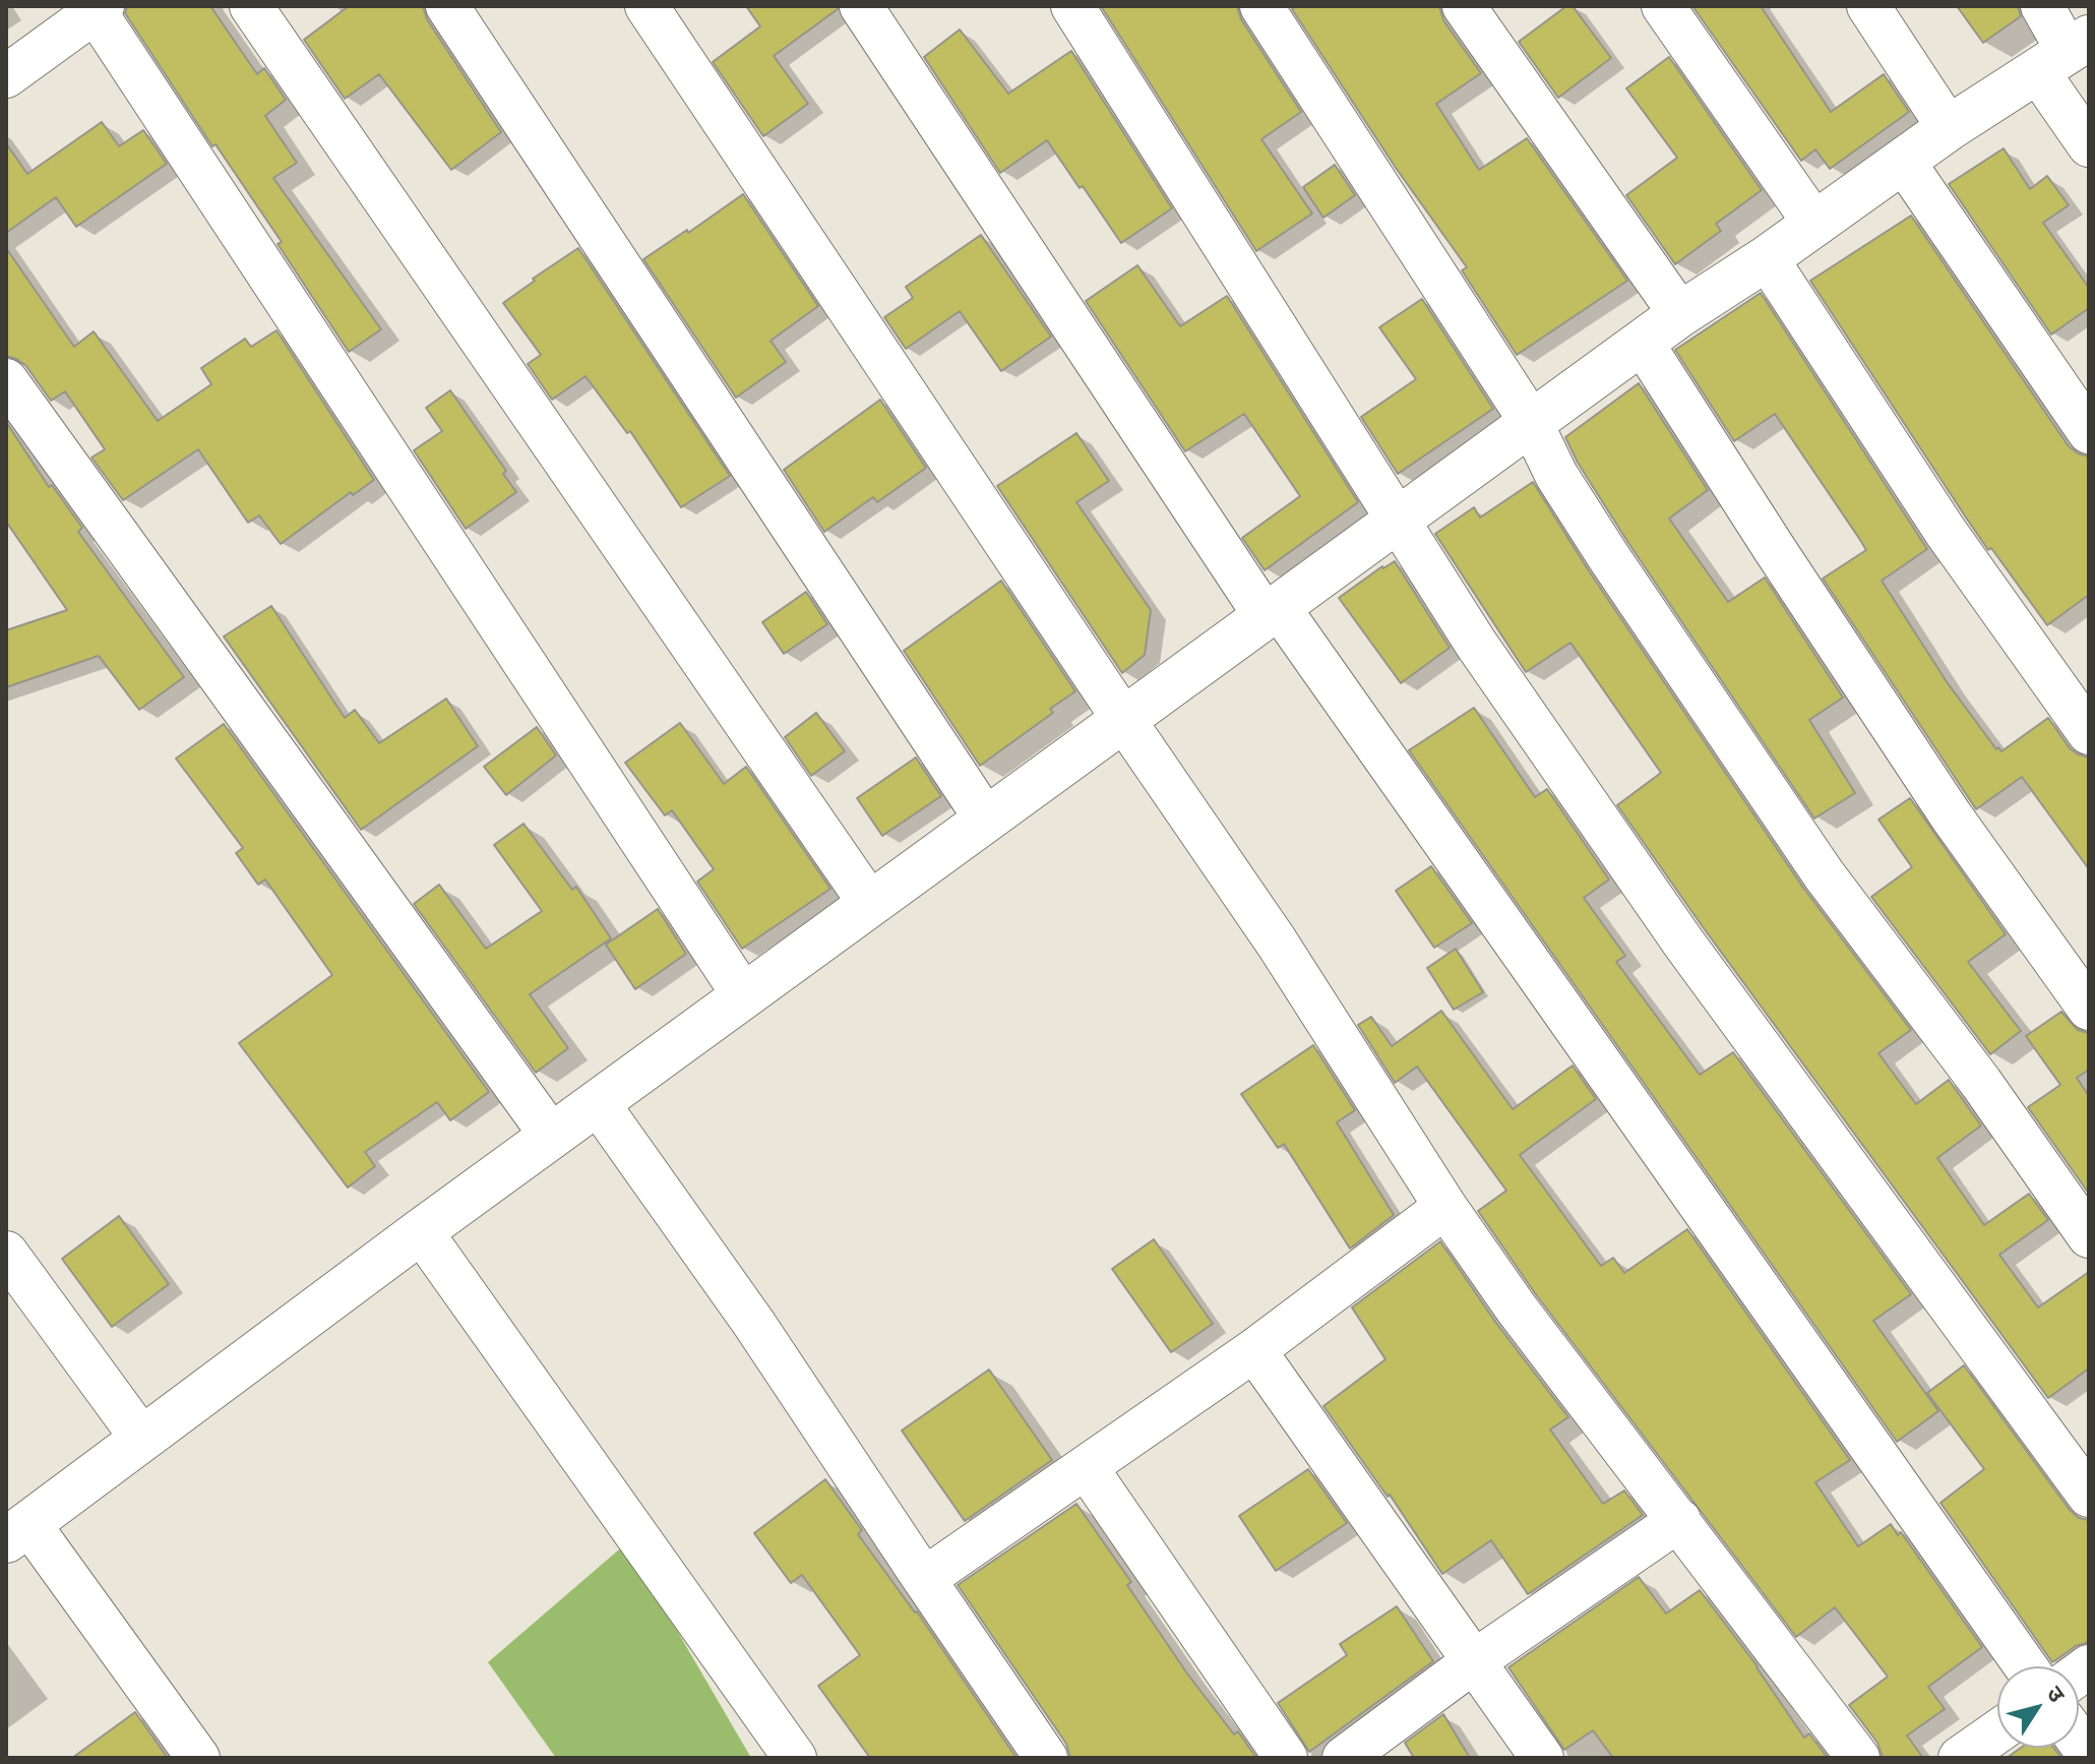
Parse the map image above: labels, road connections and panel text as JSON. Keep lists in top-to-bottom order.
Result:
{
  "north": "top right"
}
